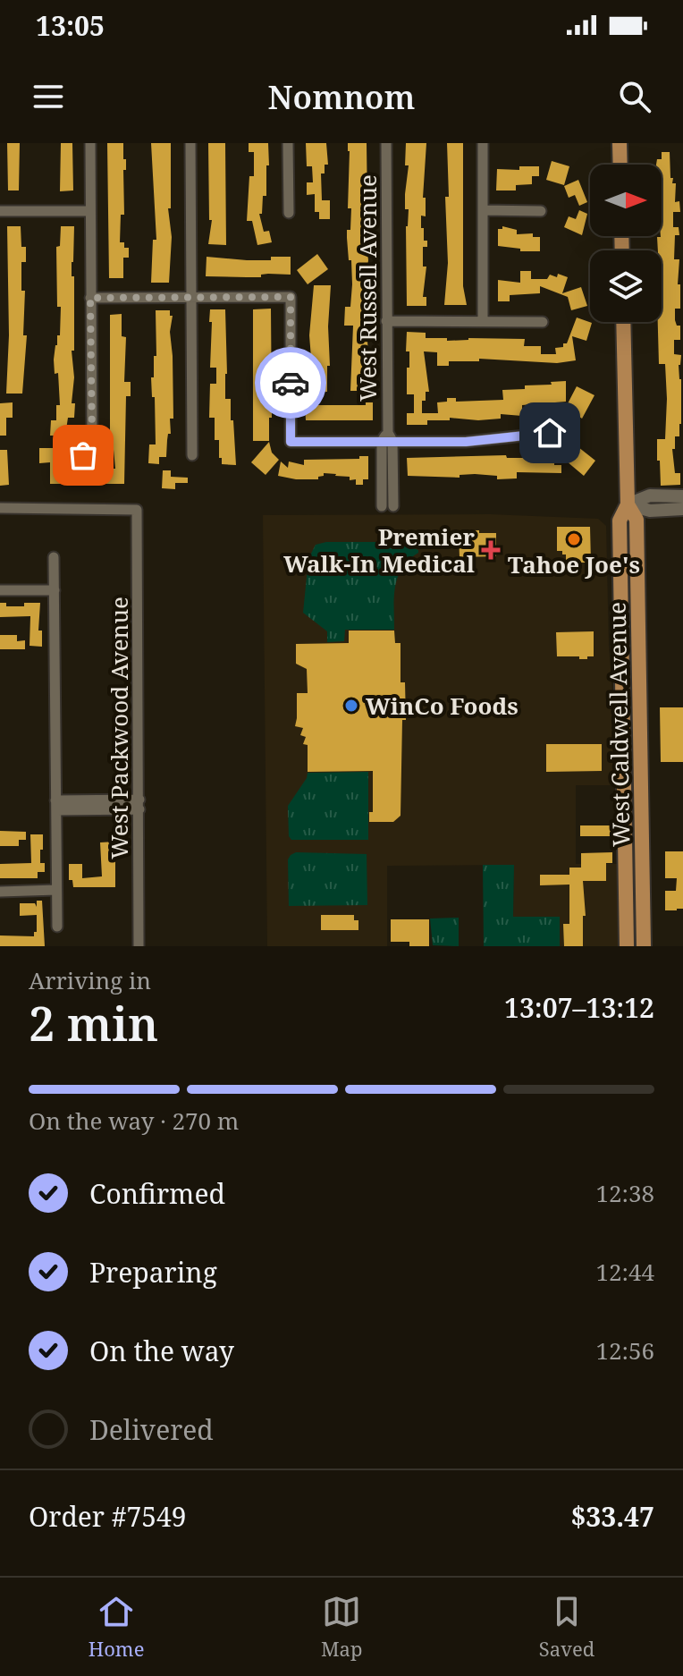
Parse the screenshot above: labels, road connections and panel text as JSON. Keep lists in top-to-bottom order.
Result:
{
  "streets": {
    "main road": ["West Caldwell Avenue"],
    "street": ["West Russell Avenue", "West Packwood Avenue"]
  },
  "places": {
    "other": ["Tahoe Joe's", "WinCo Foods"],
    "health": ["Premier Walk-In Medical"]
  },
  "north": "right",
  "page": {
    "status": "13:05",
    "header": "Nomnom",
    "heading": ["2 min", "Arriving in", "13:07–13:12"],
    "panel": ["Order #7549", "$33.47"],
    "bar": "On the way · 270 m",
    "list": [
      ["Confirmed", "12:38"],
      ["Preparing", "12:44"],
      ["On the way", "12:56"],
      "Delivered"
    ],
    "tabs": ["Home", "Map", "Saved"]
  }
}
